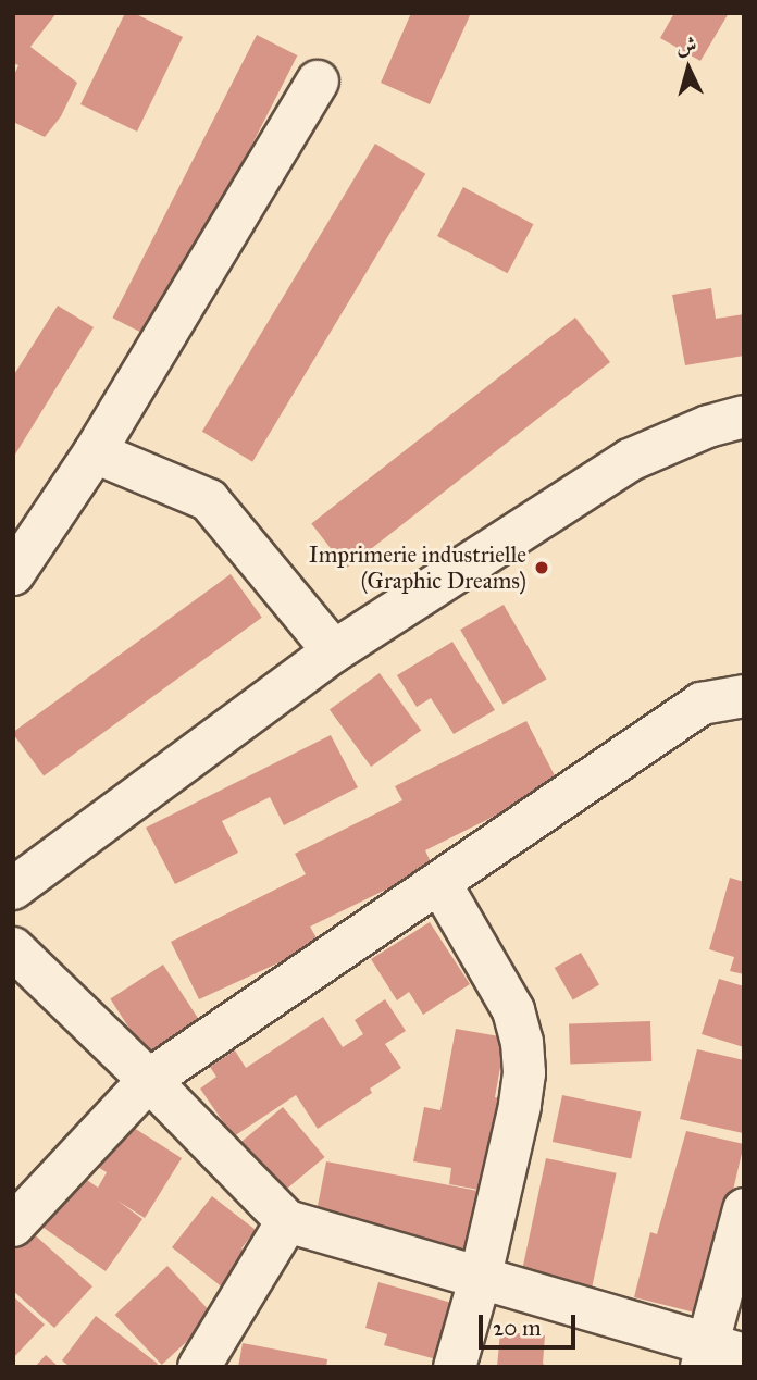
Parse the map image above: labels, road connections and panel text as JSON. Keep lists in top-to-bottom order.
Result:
{
  "places": ["Imprimerie industrielle (Graphic Dreams)"],
  "scale_bar": "20 m",
  "north": "top"
}
